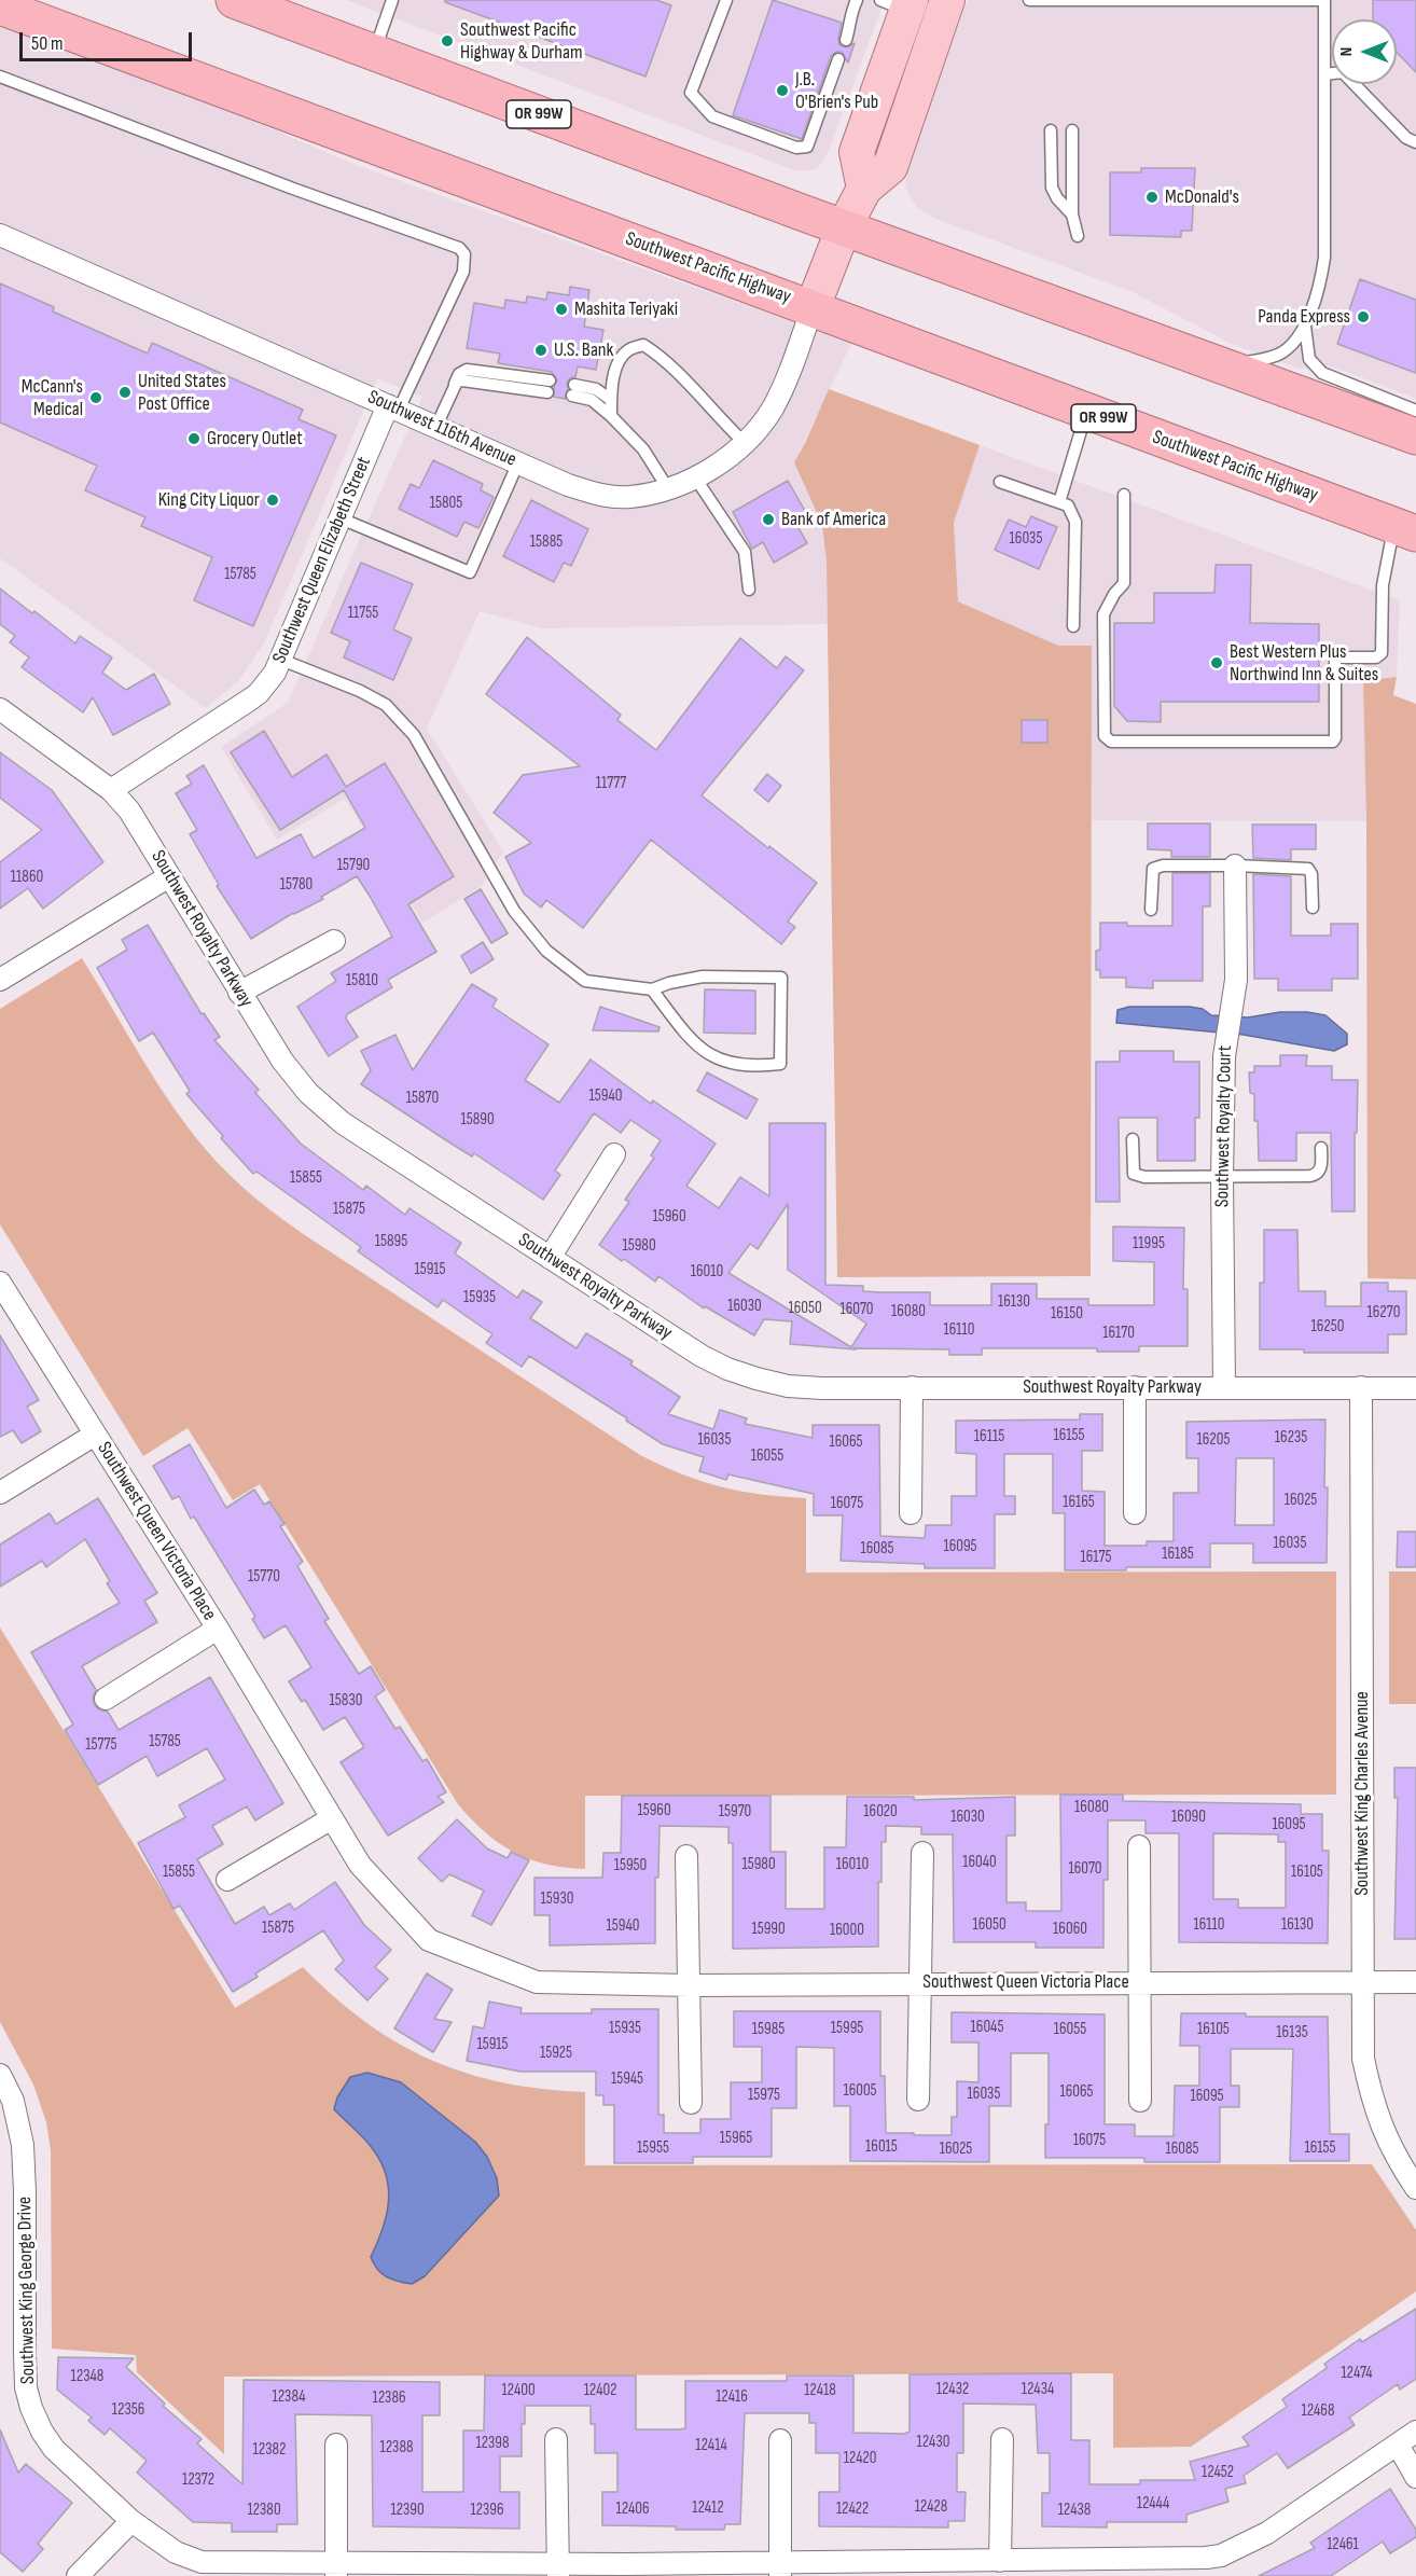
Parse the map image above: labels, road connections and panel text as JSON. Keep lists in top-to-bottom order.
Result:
{
  "streets": {
    "highway": ["OR 99W", "Southwest Pacific Highway"],
    "street": [
      "Southwest 116th Avenue",
      "Southwest Queen Elizabeth Street",
      "Southwest Royalty Parkway",
      "Southwest Royalty Court",
      "Southwest Queen Victoria Place",
      "Southwest King Charles Avenue",
      "Southwest King George Drive"
    ]
  },
  "crossings": [
    ["Southwest Pacific Highway", "Southwest 116th Avenue"],
    ["Southwest 116th Avenue", "Southwest Queen Elizabeth Street"],
    ["Southwest Queen Elizabeth Street", "Southwest Royalty Parkway"],
    ["Southwest Royalty Parkway", "Southwest Royalty Court"],
    ["Southwest Royalty Parkway", "Southwest King Charles Avenue"],
    ["Southwest Queen Victoria Place", "Southwest King Charles Avenue"]
  ],
  "places": [
    "Southwest Pacific Highway & Durham",
    "J.B. O'Brien's Pub",
    "McDonald's",
    "Mashita Teriyaki",
    "Panda Express",
    "U.S. Bank",
    "United States Post Office",
    "McCann's Medical",
    "Grocery Outlet",
    "King City Liquor",
    "Bank of America",
    "Best Western Plus Northwind Inn & Suites"
  ],
  "house_numbers": [
    "15805",
    "16035",
    "15885",
    "15785",
    "11755",
    "11777",
    "15790",
    "11860",
    "15780",
    "15810",
    "15940",
    "15870",
    "15890",
    "15855",
    "15875",
    "15960",
    "15895",
    "11995",
    "15980",
    "15915",
    "16010",
    "15935",
    "16130",
    "16030",
    "16050",
    "16070",
    "16080",
    "16270",
    "16150",
    "16250",
    "16110",
    "16170",
    "16155",
    "16115",
    "16235",
    "16035",
    "16205",
    "16065",
    "16055",
    "16025",
    "16165",
    "16075",
    "16035",
    "16095",
    "16085",
    "16185",
    "16175",
    "15770",
    "15830",
    "15785",
    "15775",
    "16080",
    "15960",
    "15970",
    "16020",
    "16030",
    "16090",
    "16095",
    "16040",
    "15980",
    "16010",
    "15950",
    "16070",
    "15855",
    "16105",
    "15930",
    "16050",
    "16110",
    "16130",
    "15940",
    "15875",
    "15990",
    "16060",
    "16000",
    "16045",
    "15935",
    "15995",
    "15985",
    "16055",
    "16105",
    "16135",
    "15915",
    "15925",
    "15945",
    "16005",
    "16065",
    "16035",
    "15975",
    "16095",
    "15965",
    "16075",
    "16015",
    "15955",
    "16155",
    "16025",
    "16085",
    "12474",
    "12348",
    "12432",
    "12434",
    "12400",
    "12402",
    "12418",
    "12384",
    "12416",
    "12386",
    "12356",
    "12468",
    "12430",
    "12398",
    "12414",
    "12388",
    "12382",
    "12420",
    "12452",
    "12372",
    "12444",
    "12428",
    "12412",
    "12406",
    "12422",
    "12380",
    "12390",
    "12396",
    "12438",
    "12461"
  ],
  "scale_bar": "50 m",
  "north": "left"
}
